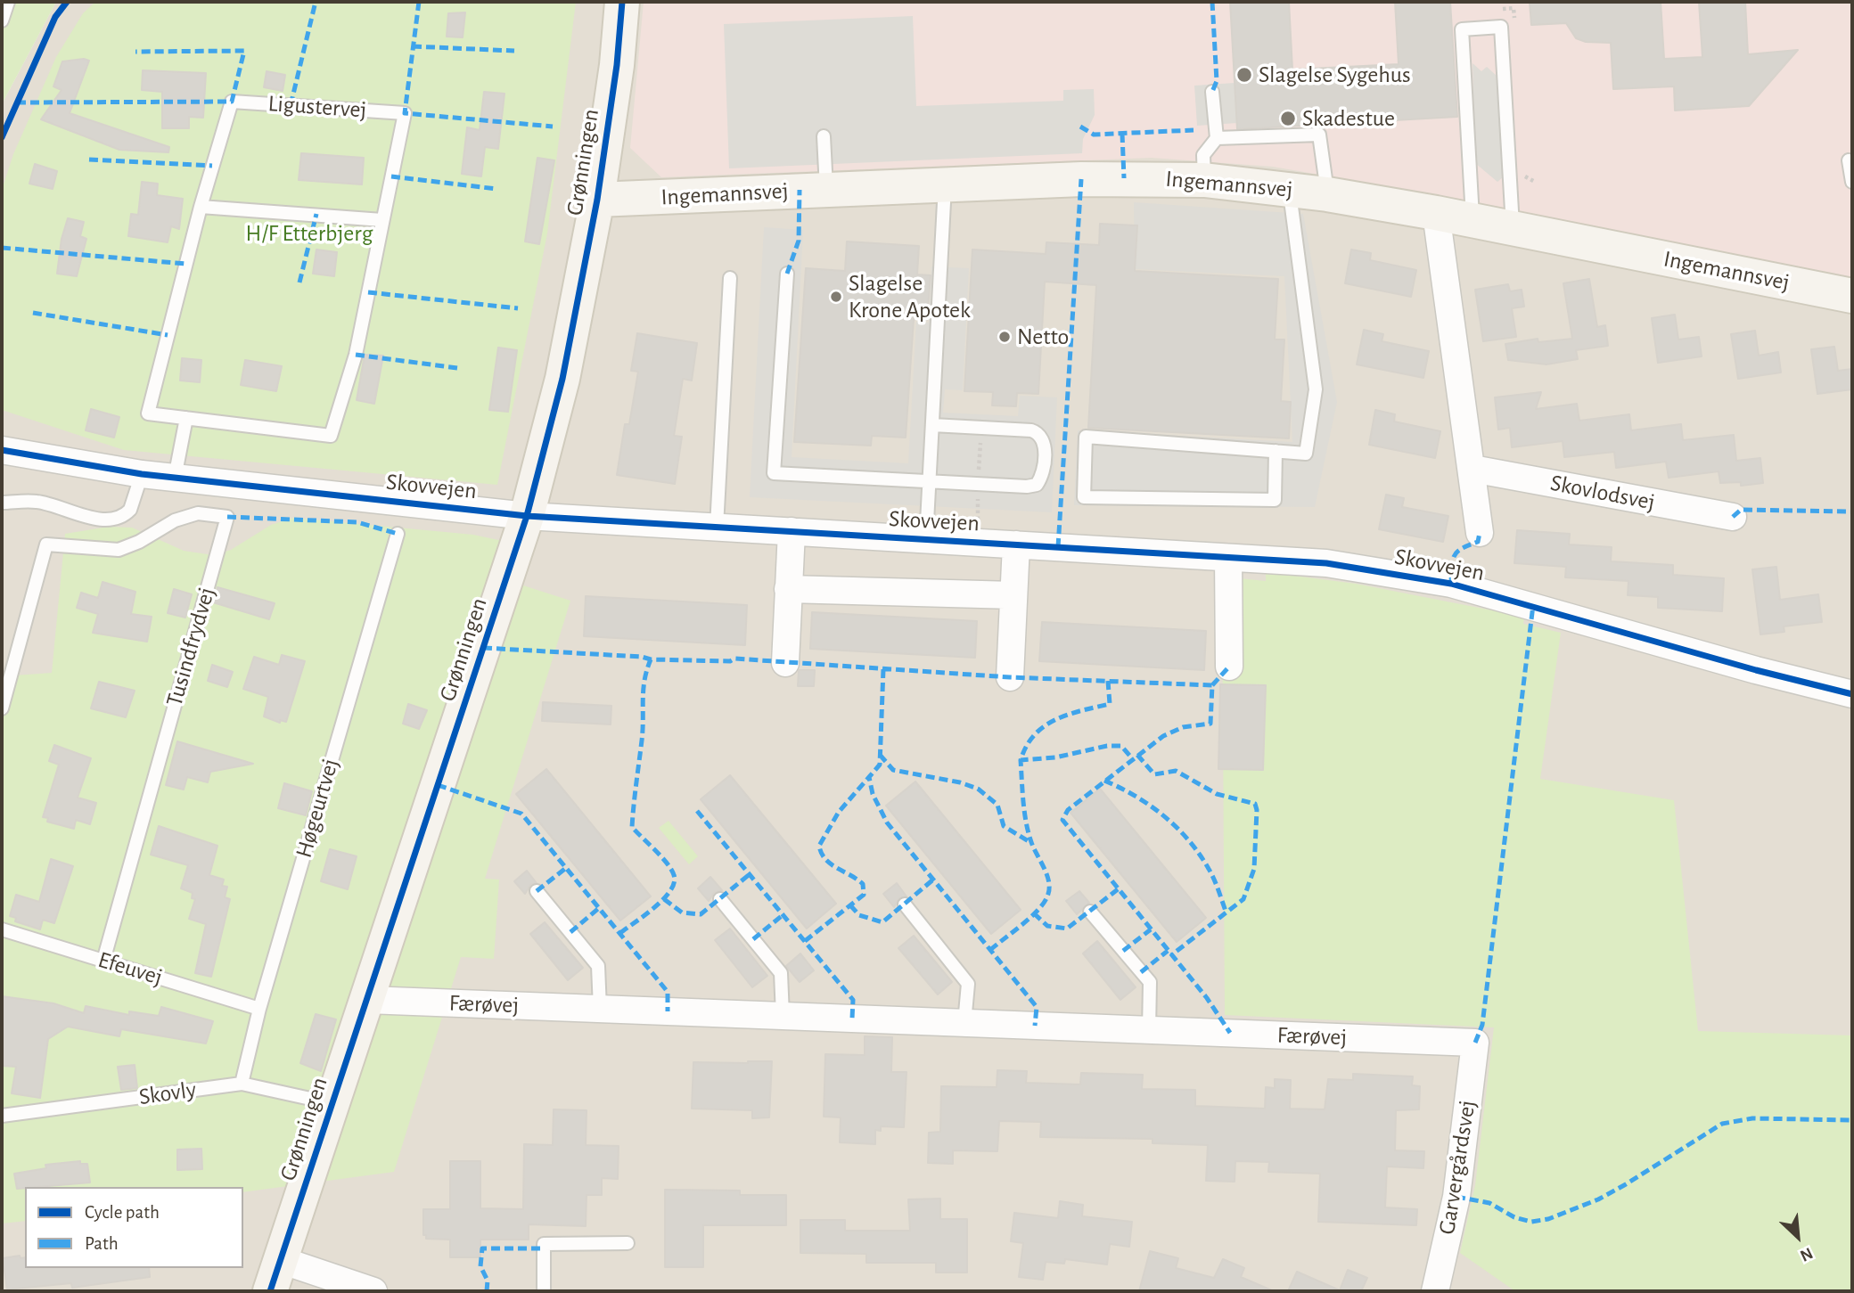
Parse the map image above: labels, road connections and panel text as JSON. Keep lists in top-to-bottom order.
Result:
{
  "streets": {
    "main road": ["Grønningen", "Ingemannsvej"],
    "street": [
      "Skovvejen",
      "Skovlodsvej",
      "Færøvej",
      "Garvergårdsvej"
    ],
    "lane": [
      "Ligustervej",
      "Tusindfrydvej",
      "Høgeurtvej",
      "Efeuvej",
      "Skovly"
    ]
  },
  "crossings": [
    ["Grønningen", "Ingemannsvej"],
    ["Grønningen", "Skovvejen"],
    ["Grønningen", "Færøvej"],
    ["Grønningen", "Skovly"],
    ["Tusindfrydvej", "Efeuvej"],
    ["Høgeurtvej", "Efeuvej"],
    ["Høgeurtvej", "Skovly"],
    ["Færøvej", "Garvergårdsvej"]
  ],
  "parks": ["H/F Etterbjerg"],
  "places": [
    "Slagelse Sygehus",
    "Skadestue",
    "Slagelse Krone Apotek",
    "Netto"
  ],
  "legend": ["Cycle path", "Path"],
  "north": "bottom right"
}
